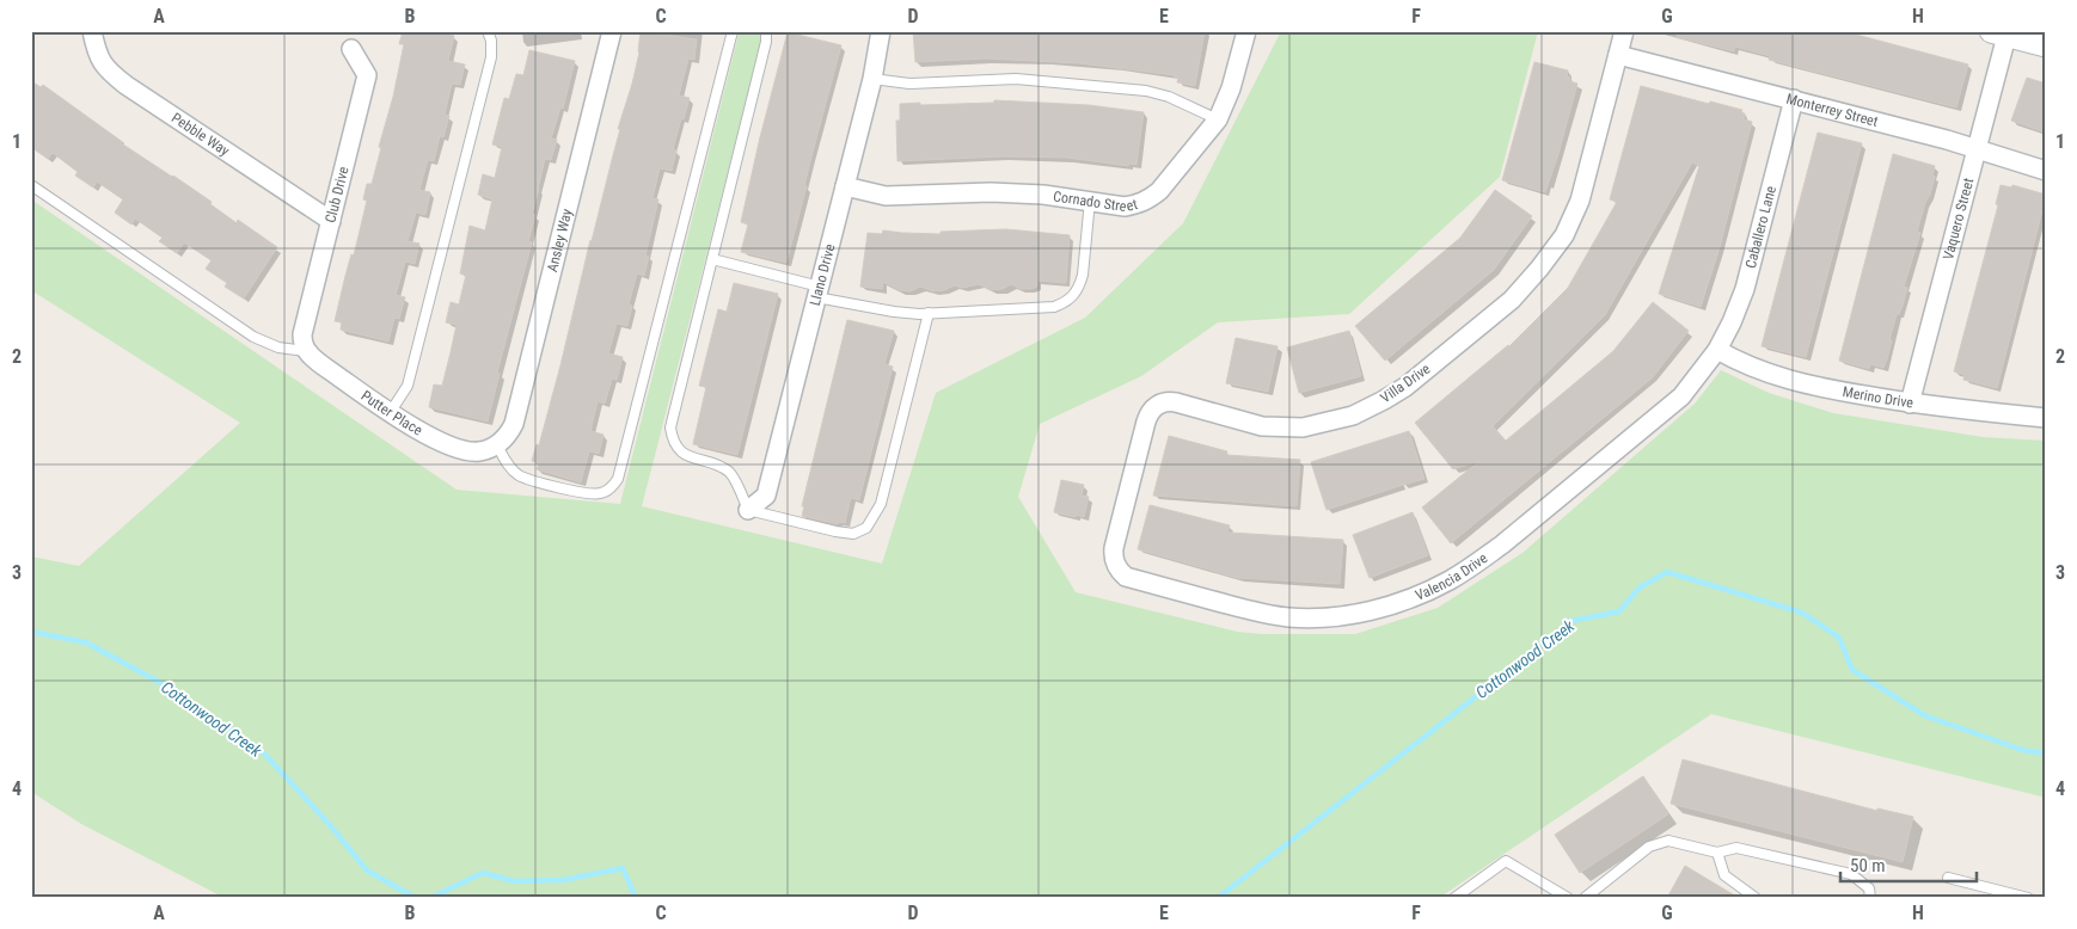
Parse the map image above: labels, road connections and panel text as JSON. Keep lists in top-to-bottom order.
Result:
{
  "streets": {
    "street": [
      "Monterrey Street",
      "Pebble Way",
      "Club Drive",
      "Cornado Street",
      "Vaquero Street",
      "Caballero Lane",
      "Ansley Way",
      "Llano Drive",
      "Villa Drive",
      "Merino Drive",
      "Putter Place",
      "Valencia Drive"
    ]
  },
  "crossings": [
    ["Monterrey Street", "Vaquero Street"],
    ["Monterrey Street", "Caballero Lane"],
    ["Monterrey Street", "Villa Drive"],
    ["Pebble Way", "Club Drive"],
    ["Club Drive", "Putter Place"],
    ["Cornado Street", "Llano Drive"],
    ["Vaquero Street", "Merino Drive"],
    ["Caballero Lane", "Merino Drive"],
    ["Caballero Lane", "Valencia Drive"],
    ["Ansley Way", "Putter Place"],
    ["Villa Drive", "Valencia Drive"],
    ["Merino Drive", "Valencia Drive"]
  ],
  "water": ["Cottonwood Creek"],
  "scale_bar": "50 m",
  "grid": {
    "columns": [
      "A",
      "B",
      "C",
      "D",
      "E",
      "F",
      "G",
      "H"
    ],
    "rows": [
      "1",
      "2",
      "3",
      "4"
    ]
  }
}
